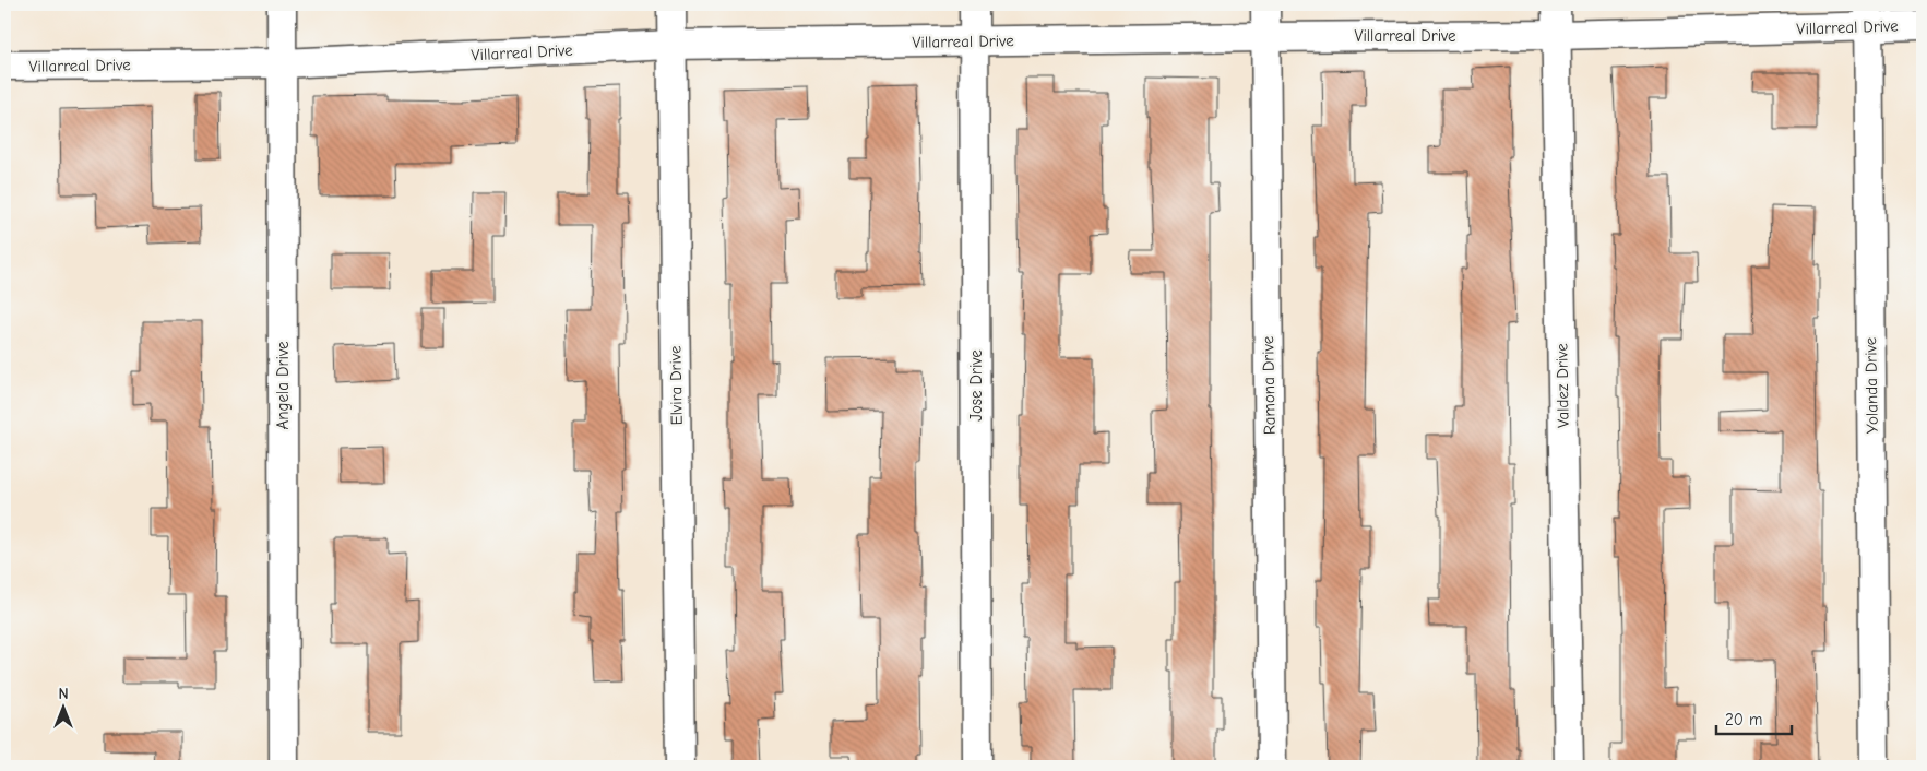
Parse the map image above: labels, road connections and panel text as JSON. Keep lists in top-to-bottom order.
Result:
{
  "streets": {
    "street": [
      "Villarreal Drive",
      "Angela Drive",
      "Elvira Drive",
      "Jose Drive",
      "Ramona Drive",
      "Valdez Drive",
      "Yolanda Drive"
    ]
  },
  "crossings": [
    ["Villarreal Drive", "Angela Drive"],
    ["Villarreal Drive", "Elvira Drive"],
    ["Villarreal Drive", "Jose Drive"],
    ["Villarreal Drive", "Ramona Drive"],
    ["Villarreal Drive", "Valdez Drive"],
    ["Villarreal Drive", "Yolanda Drive"]
  ],
  "scale_bar": "20 m",
  "north": "top"
}
